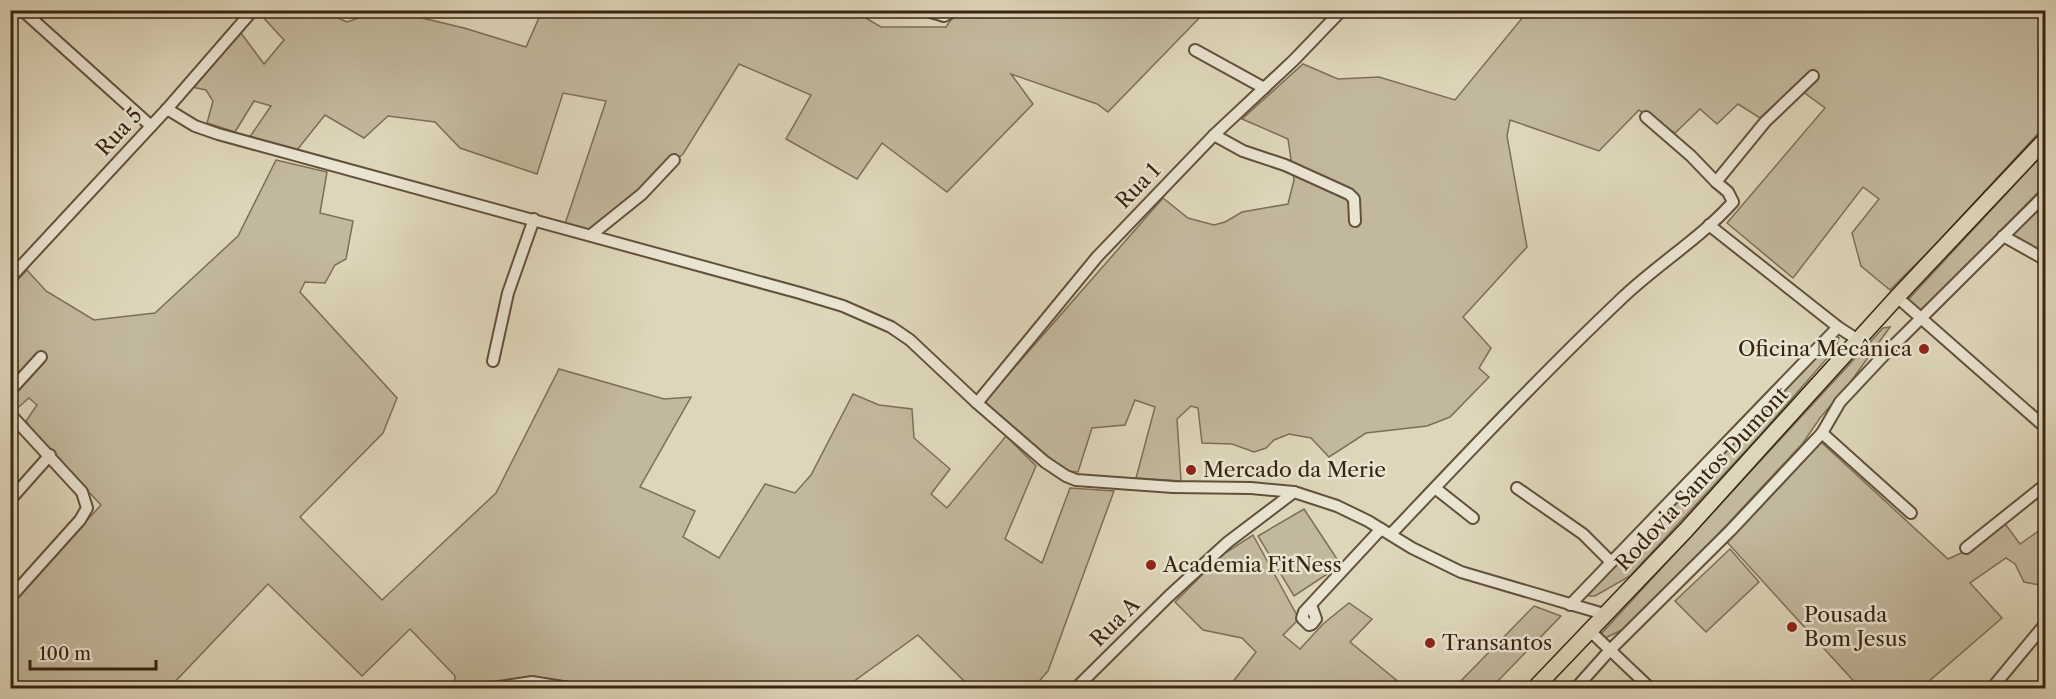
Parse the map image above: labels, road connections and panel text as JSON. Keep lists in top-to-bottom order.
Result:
{
  "streets": {
    "highway": ["Rodovia Santos Dumont"],
    "street": ["Rua 5", "Rua 1", "Rua A"]
  },
  "places": [
    "Oficina Mecânica",
    "Mercado da Merie",
    "Academia FitNess",
    "Pousada Bom Jesus",
    "Transantos"
  ],
  "scale_bar": "100 m"
}
